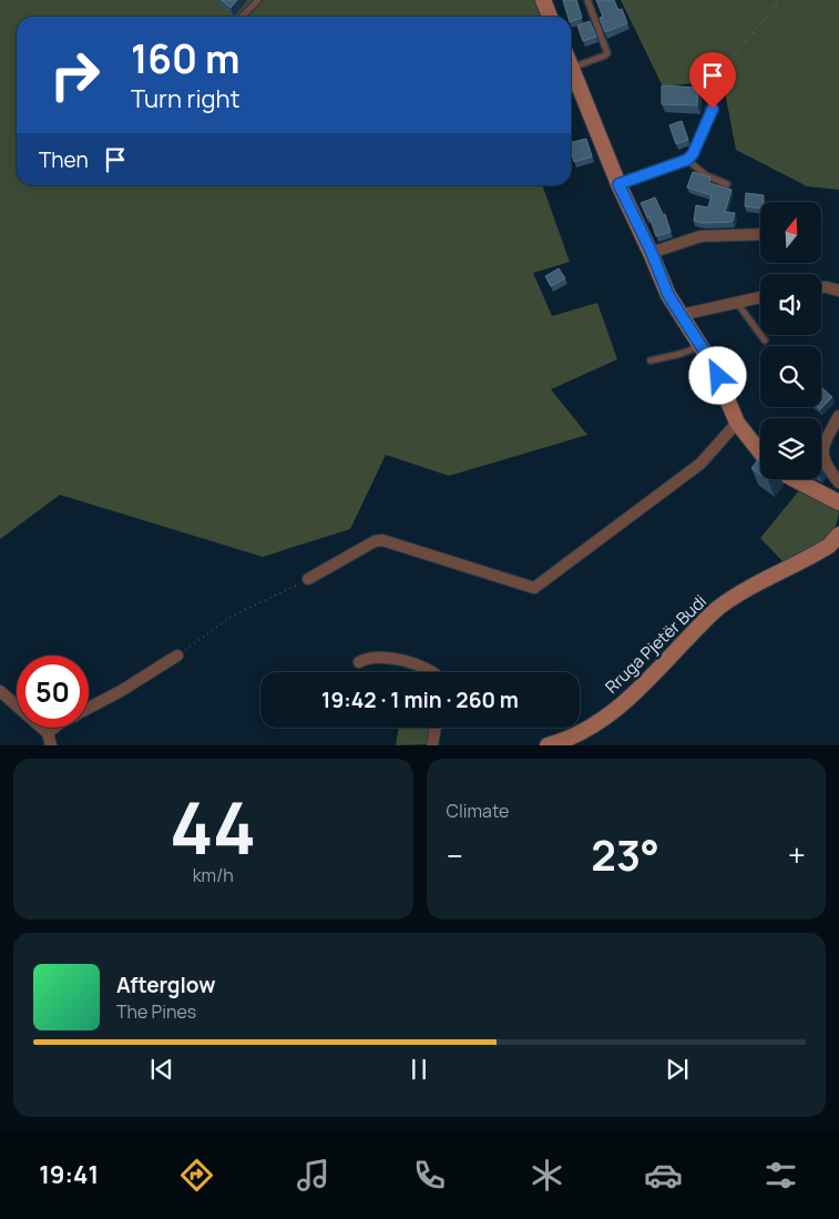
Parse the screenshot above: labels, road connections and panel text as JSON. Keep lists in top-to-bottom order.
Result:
{
  "streets": {
    "main road": ["Rruga Pjetër Budi"]
  },
  "north": "top",
  "page": {
    "turn": ["160 m", "Turn right"],
    "then": "Then",
    "limit": "50",
    "trip": "19:42 · 1 min · 260 m",
    "tile": [
      ["44", "km/h"],
      "Climate"
    ],
    "heat": ["−", "23°", "+"],
    "song": ["Afterglow", "The Pines"],
    "tabs": "19:41"
  }
}
